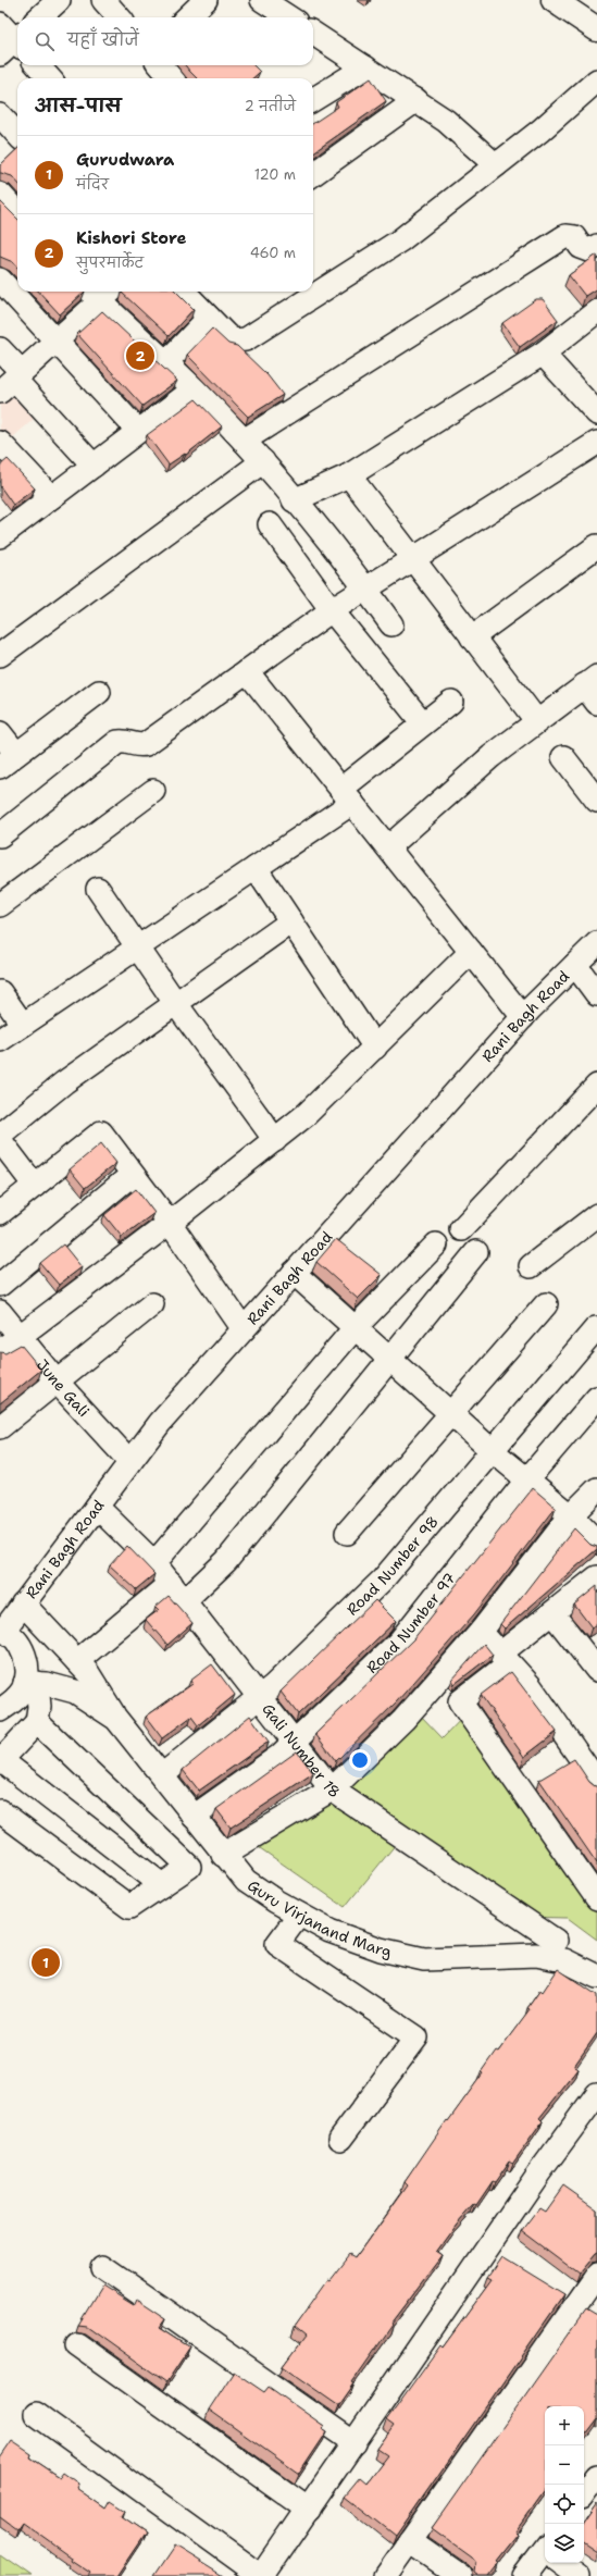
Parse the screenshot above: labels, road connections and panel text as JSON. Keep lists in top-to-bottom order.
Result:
{
  "streets": {
    "street": [
      "Rani Bagh Road",
      "June Gali",
      "Road Number 98",
      "Road Number 97",
      "Gali Number 18",
      "Guru Virjanand Marg"
    ]
  },
  "crossings": [
    ["Rani Bagh Road", "June Gali"],
    ["Rani Bagh Road", "Gali Number 18"],
    ["Rani Bagh Road", "Guru Virjanand Marg"],
    ["Road Number 98", "Gali Number 18"],
    ["Road Number 98", "Guru Virjanand Marg"],
    ["Road Number 97", "Gali Number 18"],
    ["Road Number 97", "Guru Virjanand Marg"]
  ],
  "page": {
    "search": "यहाँ खोजें",
    "heading": ["आस-पास", "2 नतीजे"],
    "list": [
      {
        "mark": "1",
        "name": "Gurudwara",
        "note": "मंदिर",
        "value": "120 m"
      },
      {
        "mark": "2",
        "name": "Kishori Store",
        "note": "सुपरमार्केट",
        "value": "460 m"
      }
    ],
    "pins": ["2", "1"],
    "map_buttons": ["+", "−"]
  }
}
